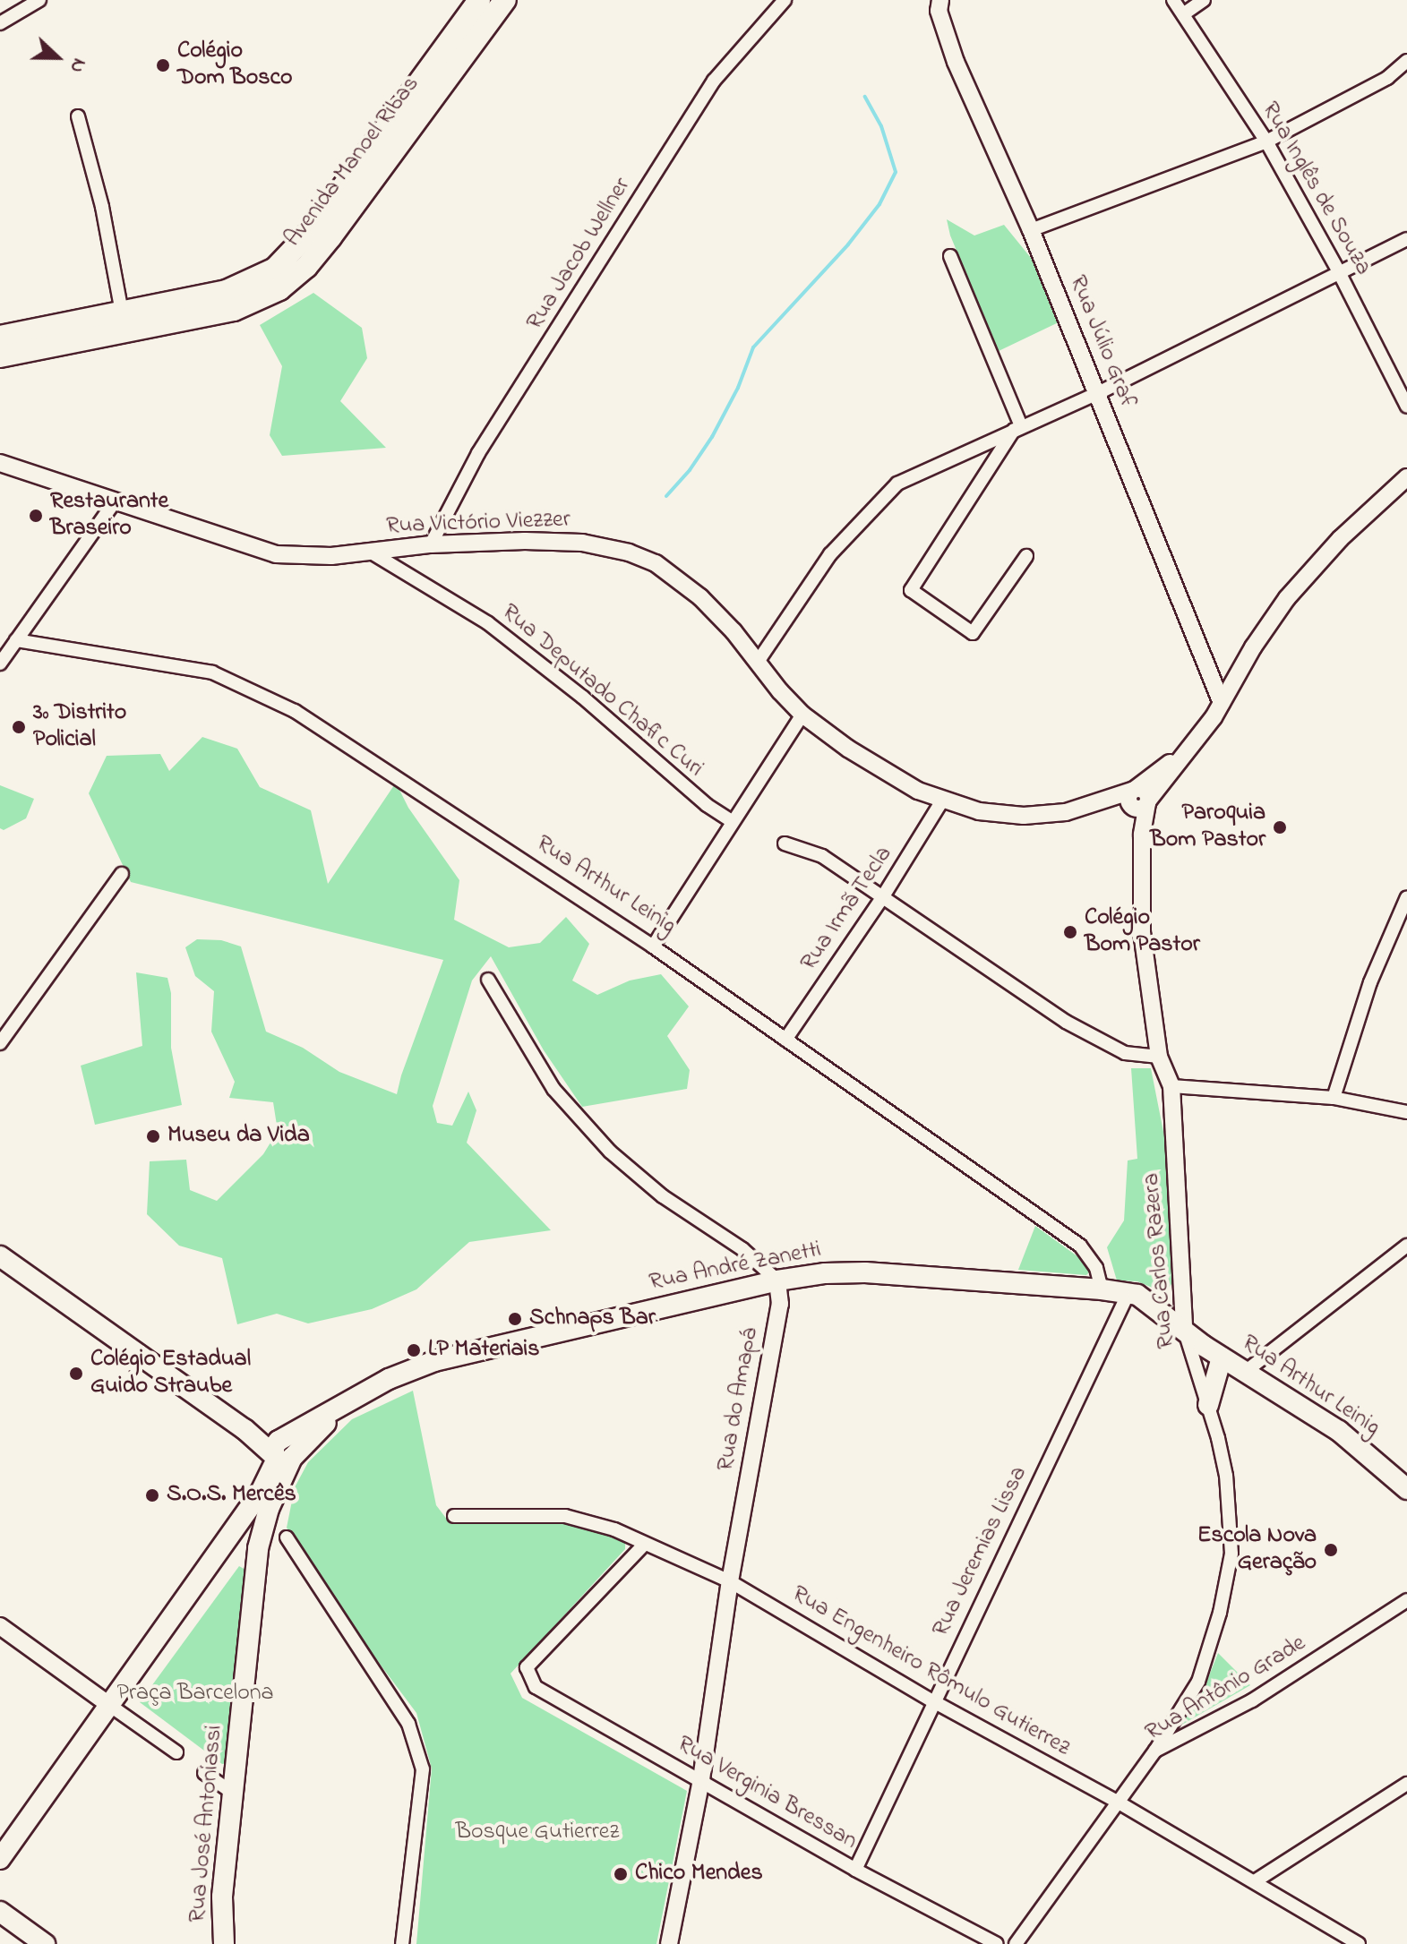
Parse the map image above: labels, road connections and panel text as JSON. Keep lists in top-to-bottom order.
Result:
{
  "streets": {
    "main road": [
      "Avenida Manoel Ribas",
      "Rua Arthur Leinig",
      "Rua André Zanetti",
      "Rua José Antoniassi"
    ],
    "street": [
      "Rua Inglês de Souza",
      "Rua Jacob Wellner",
      "Rua Júlio Graf",
      "Rua Victório Viezzer",
      "Rua Deputado Chafic Curi",
      "Rua Irmã Tecla",
      "Rua Carlos Razera",
      "Rua do Amapá",
      "Rua Jeremias Lissa",
      "Rua Engenheiro Rômulo Gutierrez",
      "Rua Antônio Grade",
      "Rua Verginia Bressan"
    ]
  },
  "crossings": [
    ["Rua Jacob Wellner", "Rua Victório Viezzer"],
    ["Rua Victório Viezzer", "Rua Deputado Chafic Curi"],
    ["Rua Victório Viezzer", "Rua Irmã Tecla"],
    ["Rua Victório Viezzer", "Rua Carlos Razera"],
    ["Rua Arthur Leinig", "Rua Irmã Tecla"],
    ["Rua Arthur Leinig", "Rua Carlos Razera"],
    ["Rua Arthur Leinig", "Rua André Zanetti"],
    ["Rua Carlos Razera", "Rua André Zanetti"],
    ["Rua Carlos Razera", "Rua Antônio Grade"],
    ["Rua André Zanetti", "Rua do Amapá"],
    ["Rua André Zanetti", "Rua Jeremias Lissa"],
    ["Rua André Zanetti", "Rua José Antoniassi"],
    ["Rua do Amapá", "Rua Engenheiro Rômulo Gutierrez"],
    ["Rua do Amapá", "Rua Verginia Bressan"],
    ["Rua Jeremias Lissa", "Rua Engenheiro Rômulo Gutierrez"],
    ["Rua Jeremias Lissa", "Rua Verginia Bressan"],
    ["Rua Engenheiro Rômulo Gutierrez", "Rua Antônio Grade"],
    ["Rua Engenheiro Rômulo Gutierrez", "Rua Verginia Bressan"]
  ],
  "parks": ["Praça Barcelona", "Bosque Gutierrez"],
  "places": [
    "Colégio Dom Bosco",
    "Restaurante Braseiro",
    "3º Distrito Policial",
    "Paroquia Bom Pastor",
    "Colégio Bom Pastor",
    "Museu da Vida",
    "Schnaps Bar",
    "LP Materiais",
    "Colégio Estadual Guido Straube",
    "S.O.S. Mercês",
    "Escola Nova Geração",
    "Chico Mendes"
  ],
  "north": "right"
}
